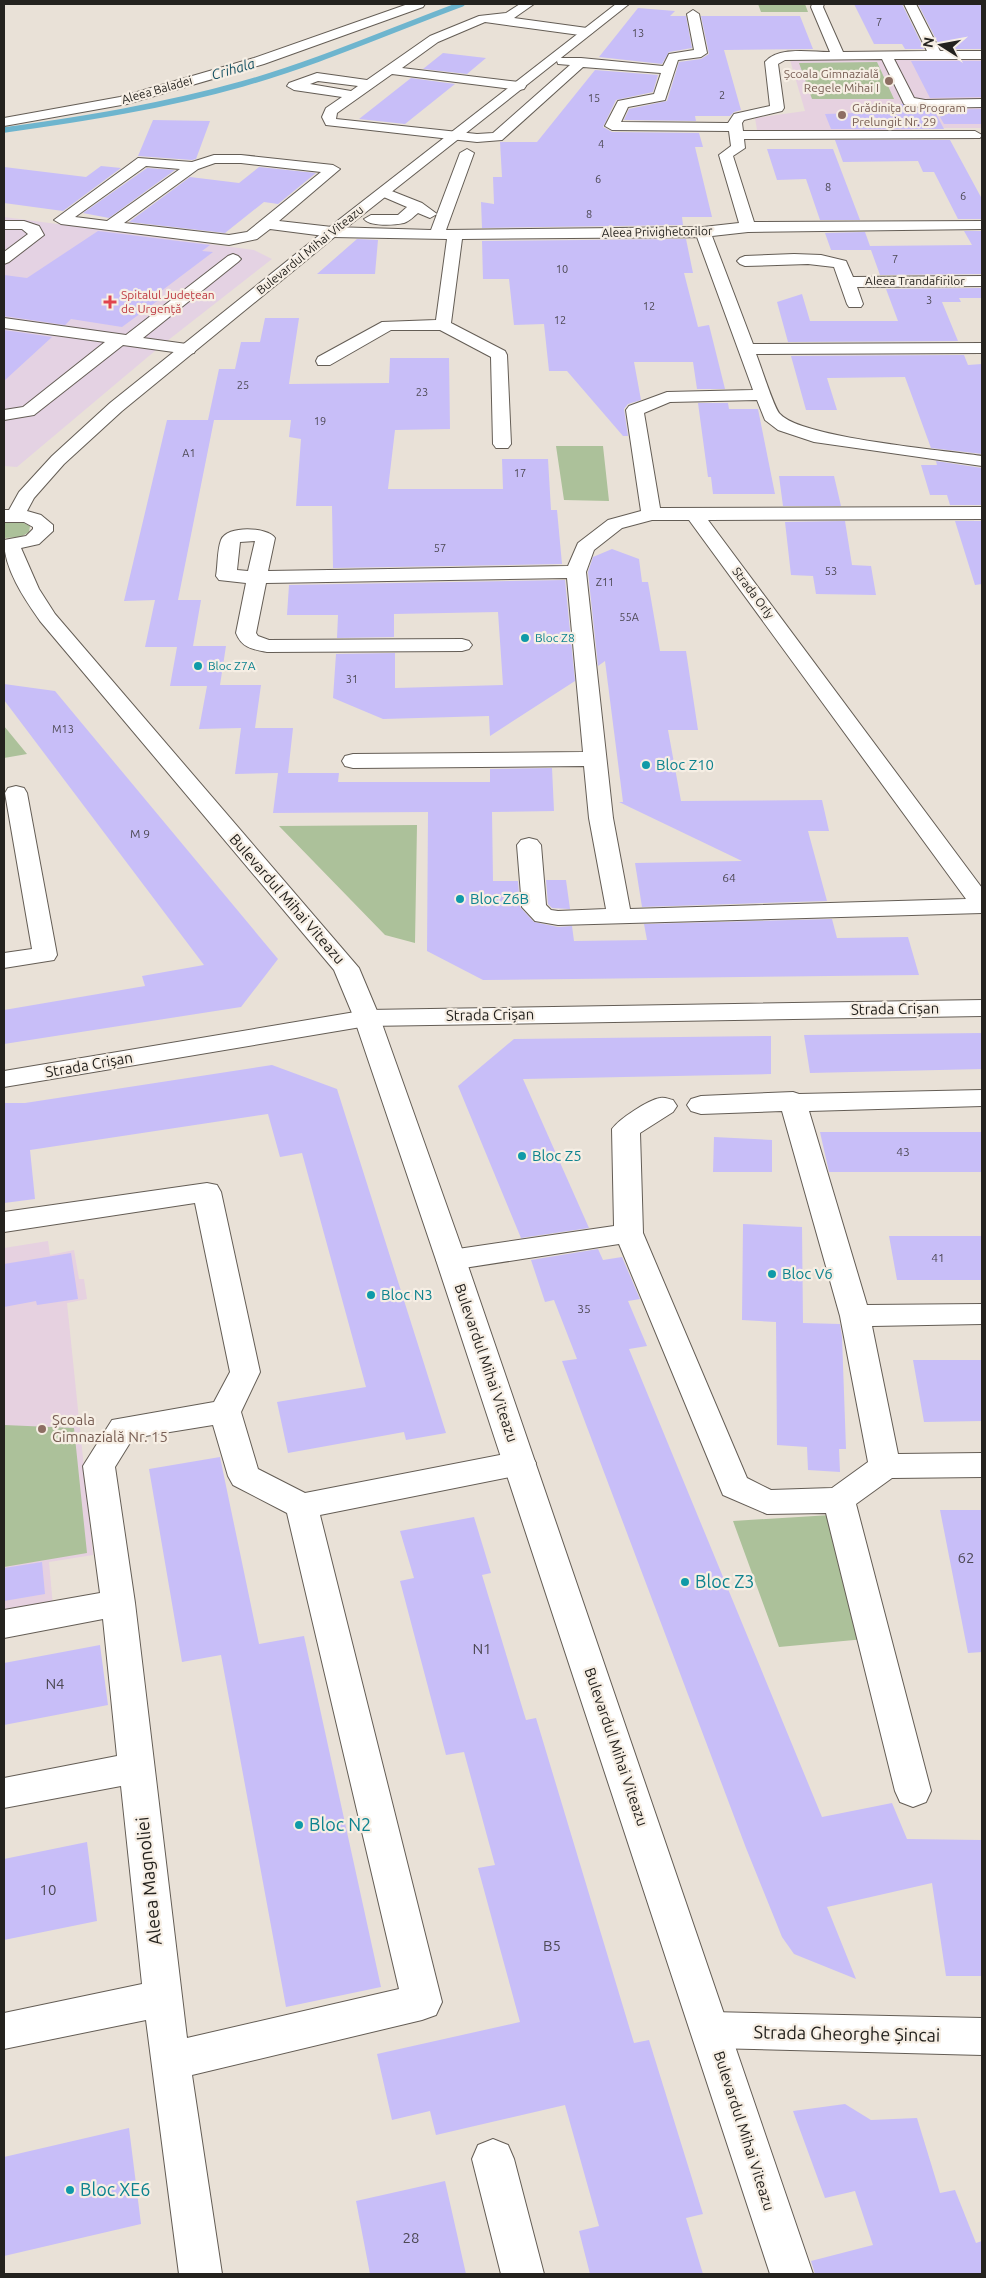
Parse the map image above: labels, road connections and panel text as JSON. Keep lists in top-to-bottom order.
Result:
{
  "streets": {
    "street": [
      "Aleea Baladei",
      "Aleea Privighetorilor",
      "Bulevardul Mihai Viteazu",
      "Aleea Trandafirilor",
      "Strada Orly",
      "Strada Crișan",
      "Aleea Magnoliei",
      "Strada Gheorghe Șincai"
    ]
  },
  "crossings": [
    ["Aleea Privighetorilor", "Bulevardul Mihai Viteazu"],
    ["Bulevardul Mihai Viteazu", "Strada Crișan"],
    ["Bulevardul Mihai Viteazu", "Strada Gheorghe Șincai"]
  ],
  "water": ["Crihala"],
  "places": {
    "other": [
      "Școala Gimnazială Regele Mihai I",
      "Grădinița cu Program Prelungit Nr. 29",
      "Bloc Z8",
      "Bloc Z7A",
      "Bloc Z10",
      "Bloc Z6B",
      "Bloc Z5",
      "Bloc V6",
      "Bloc N3",
      "Școala Gimnazială Nr. 15",
      "Bloc Z3",
      "Bloc N2",
      "Bloc XE6"
    ],
    "health": ["Spitalul Județean de Urgență"]
  },
  "house_numbers": [
    "7",
    "13",
    "2",
    "15",
    "4",
    "6",
    "8",
    "6",
    "8",
    "7",
    "10",
    "3",
    "12",
    "12",
    "25",
    "23",
    "19",
    "A1",
    "17",
    "57",
    "53",
    "Z11",
    "55A",
    "31",
    "M13",
    "M 9",
    "64",
    "43",
    "41",
    "35",
    "62",
    "N1",
    "N4",
    "10",
    "B5",
    "28"
  ],
  "north": "left"
}
